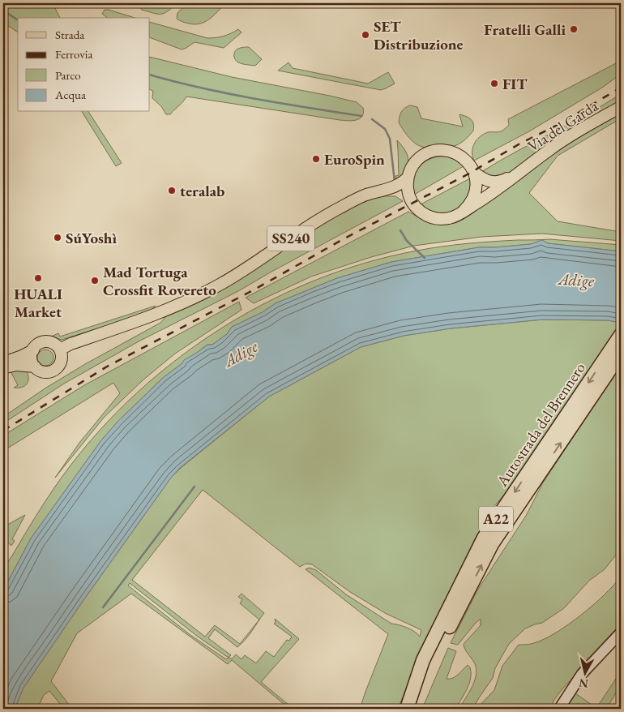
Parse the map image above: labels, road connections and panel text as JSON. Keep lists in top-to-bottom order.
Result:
{
  "streets": {
    "highway": ["Autostrada del Brennero", "A22"],
    "main road": ["Via del Garda", "SS240"]
  },
  "water": ["Adige"],
  "places": [
    "Fratelli Galli",
    "SET Distribuzione",
    "FIT",
    "EuroSpin",
    "teralab",
    "SúYoshì",
    "HUALI Market",
    "Mad Tortuga Crossfit Rovereto"
  ],
  "legend": [
    "Strada",
    "Ferrovia",
    "Parco",
    "Acqua"
  ],
  "north": "bottom"
}
